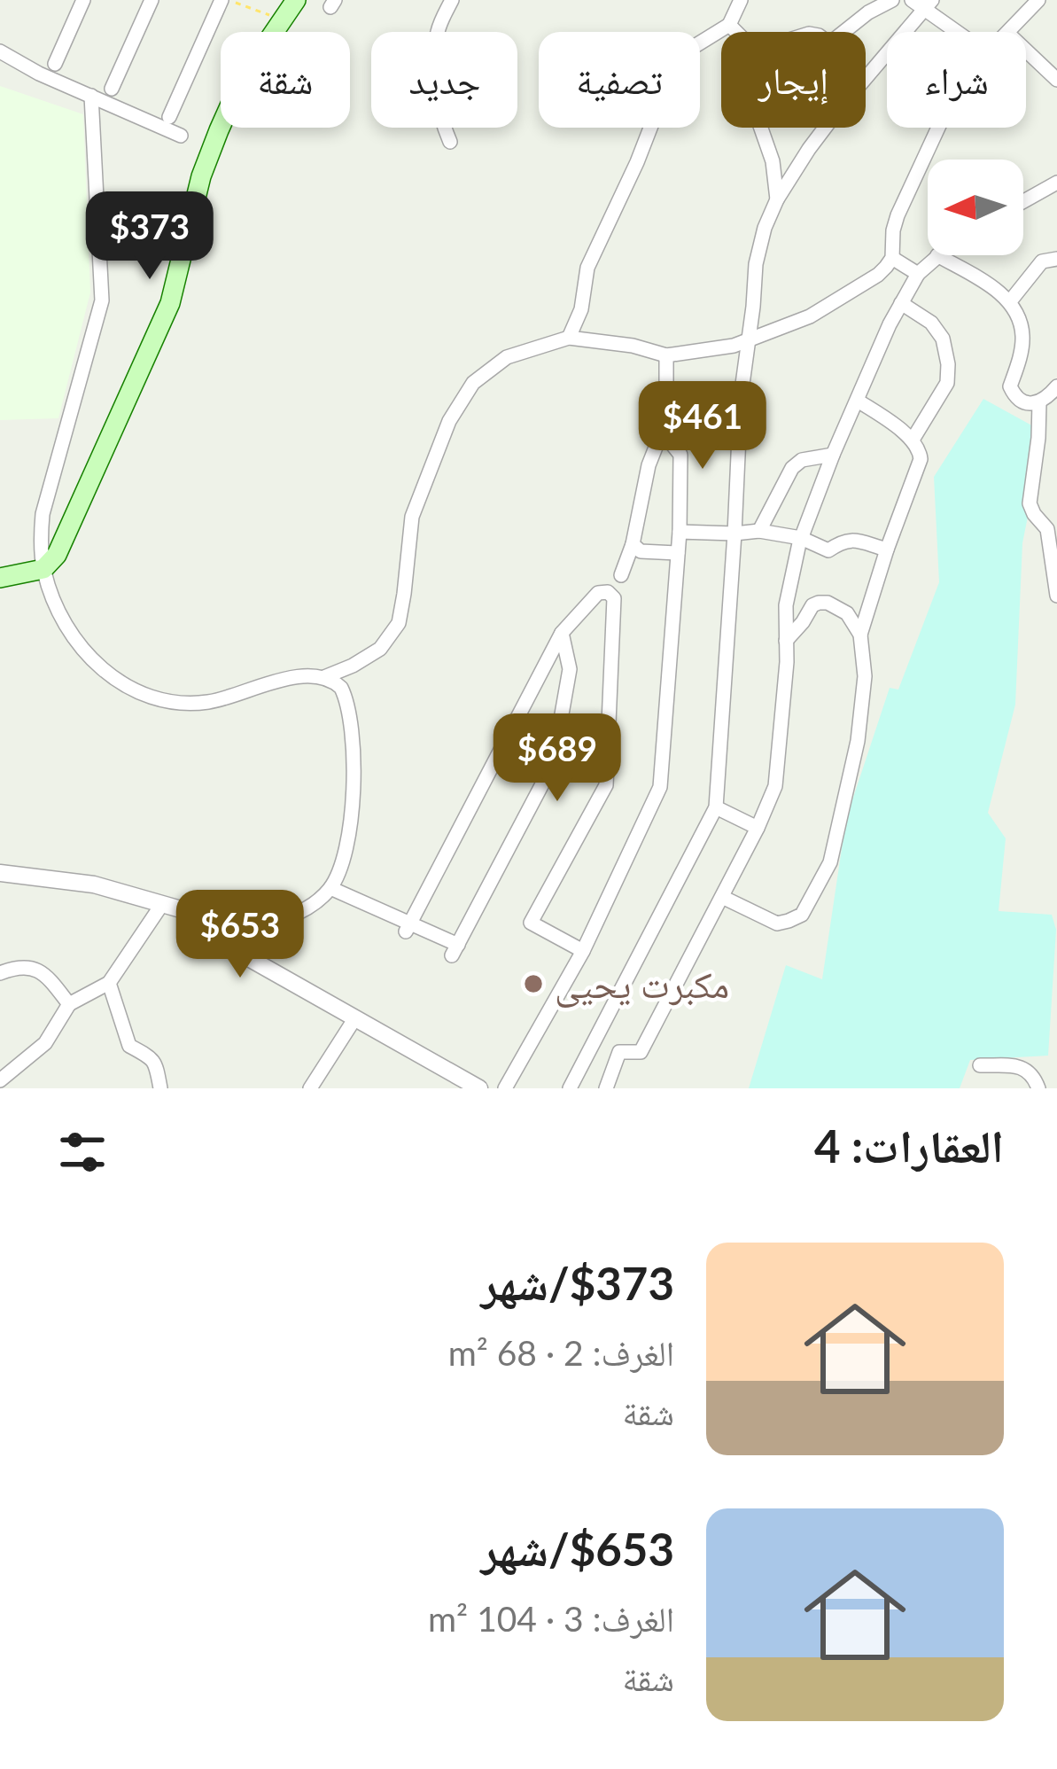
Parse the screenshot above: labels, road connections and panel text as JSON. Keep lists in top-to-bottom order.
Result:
{
  "places": ["مكبرت يحيى"],
  "north": "left",
  "page": {
    "chip": [
      "شراء",
      "إيجار",
      "تصفية",
      "جديد",
      "شقة"
    ],
    "price": [
      "$373",
      "$461",
      "$689",
      "$653"
    ],
    "heading": "العقارات: 4",
    "list": [
      {
        "name": "$373/شهر",
        "note": "الغرف: 2 · 68 m² · شقة"
      },
      {
        "name": "$653/شهر",
        "note": "الغرف: 3 · 104 m² · شقة"
      }
    ]
  }
}
